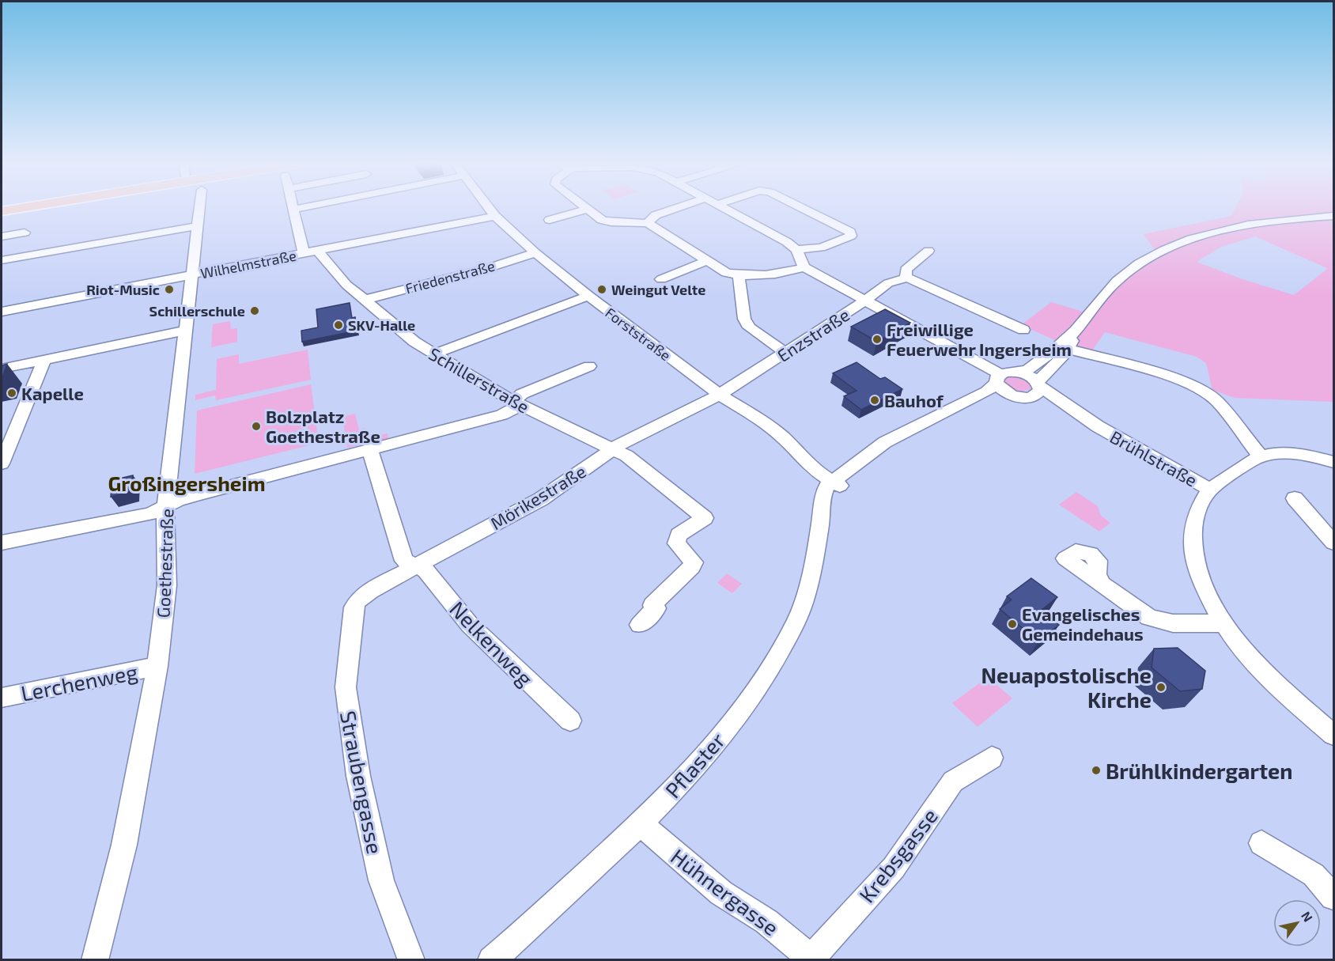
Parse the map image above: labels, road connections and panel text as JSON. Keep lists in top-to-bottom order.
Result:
{
  "streets": {
    "street": [
      "Wilhelmstraße",
      "Friedenstraße",
      "Forststraße",
      "Enzstraße",
      "Schillerstraße",
      "Brühlstraße",
      "Mörikestraße",
      "Goethestraße",
      "Nelkenweg",
      "Lerchenweg",
      "Pflaster",
      "Straubengasse",
      "Krebsgasse",
      "Hühnergasse"
    ]
  },
  "crossings": [
    ["Wilhelmstraße", "Forststraße"],
    ["Wilhelmstraße", "Schillerstraße"],
    ["Wilhelmstraße", "Goethestraße"],
    ["Friedenstraße", "Forststraße"],
    ["Friedenstraße", "Schillerstraße"],
    ["Forststraße", "Enzstraße"],
    ["Forststraße", "Mörikestraße"],
    ["Forststraße", "Pflaster"],
    ["Enzstraße", "Brühlstraße"],
    ["Enzstraße", "Mörikestraße"],
    ["Schillerstraße", "Mörikestraße"],
    ["Mörikestraße", "Nelkenweg"],
    ["Mörikestraße", "Straubengasse"],
    ["Goethestraße", "Lerchenweg"],
    ["Pflaster", "Hühnergasse"],
    ["Krebsgasse", "Hühnergasse"]
  ],
  "districts": ["Großingersheim"],
  "places": [
    "Riot-Music",
    "Weingut Velte",
    "Schillerschule",
    "SKV-Halle",
    "Freiwillige Feuerwehr Ingersheim",
    "Kapelle",
    "Bauhof",
    "Bolzplatz Goethestraße",
    "Evangelisches Gemeindehaus",
    "Neuapostolische Kirche",
    "Brühlkindergarten"
  ],
  "north": "top right"
}
